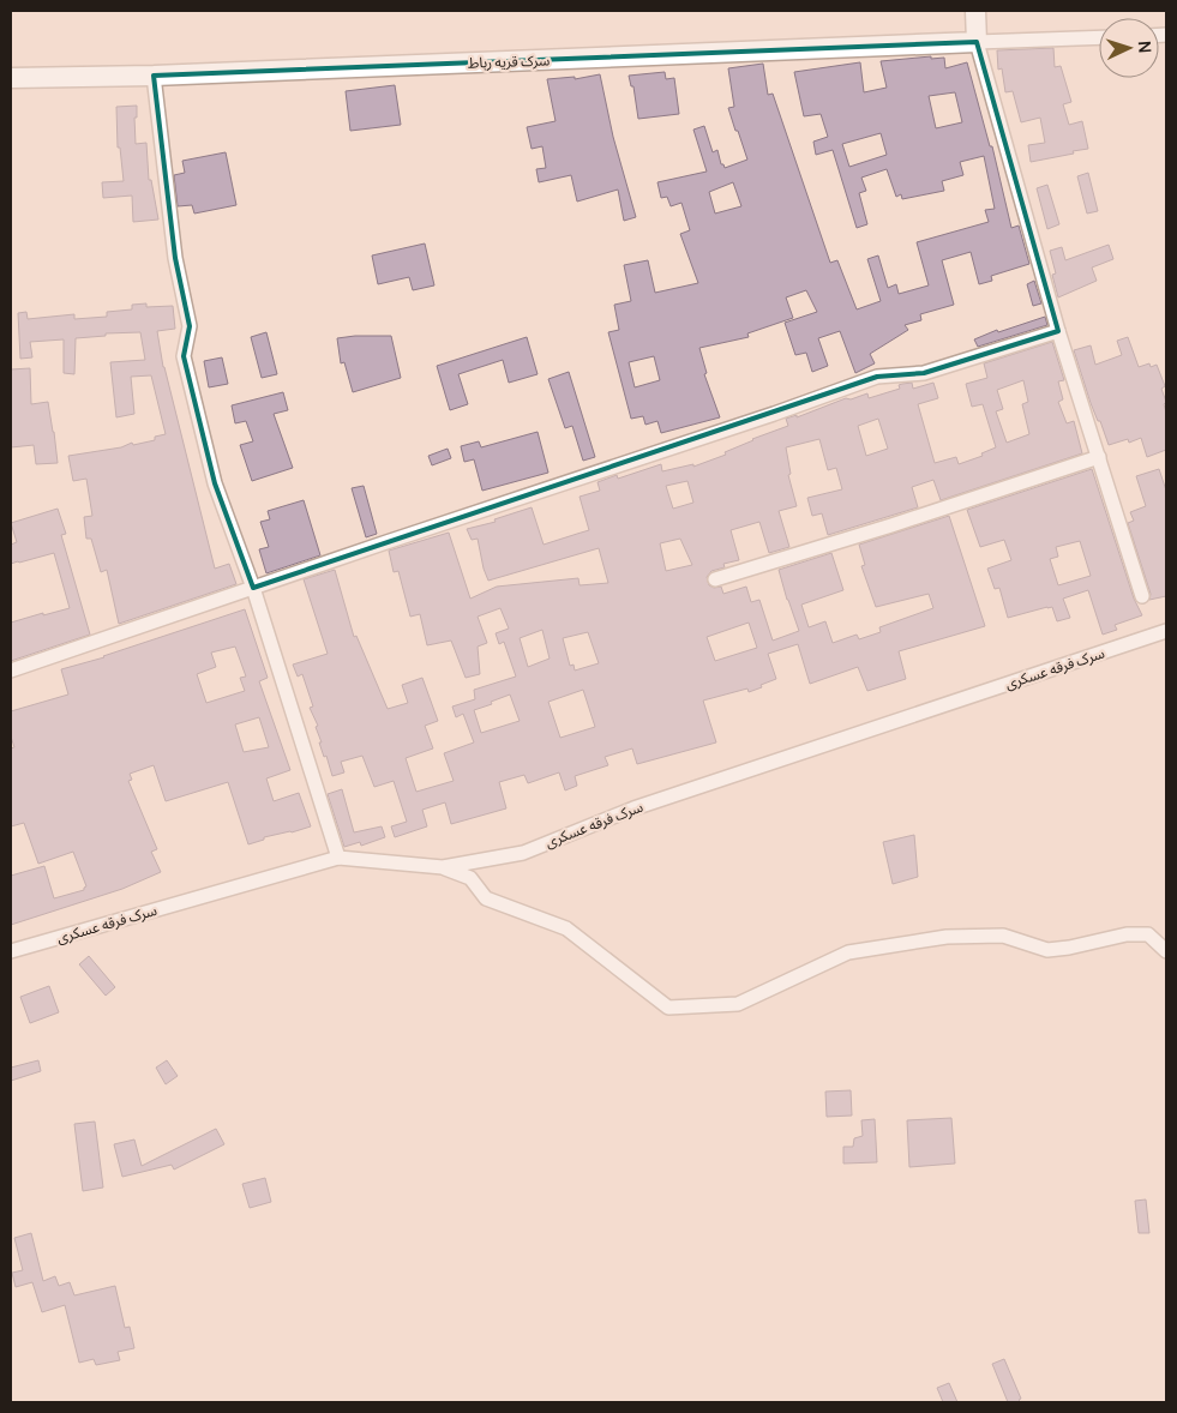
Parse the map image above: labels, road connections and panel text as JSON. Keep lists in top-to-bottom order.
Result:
{
  "streets": {
    "street": ["سرک قریه رباط", "سرک فرقه عسکری"]
  },
  "north": "right"
}
